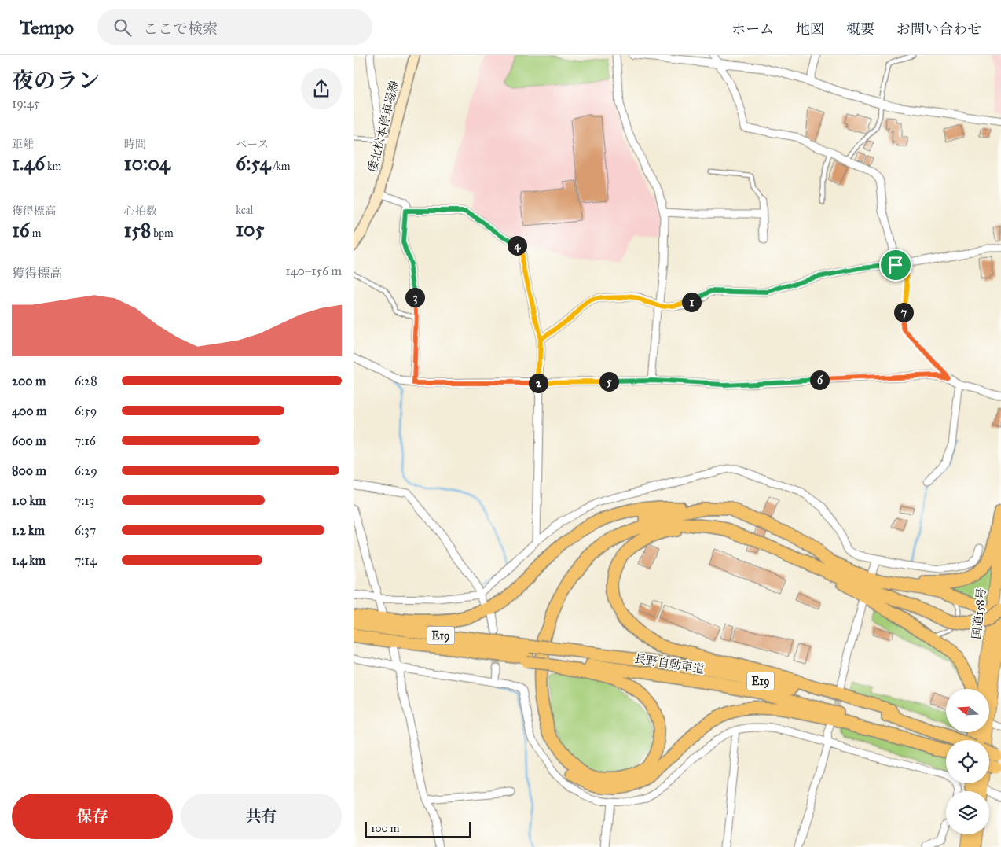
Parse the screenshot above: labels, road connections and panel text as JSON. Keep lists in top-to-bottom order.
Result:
{
  "streets": {
    "highway": ["国道158号", "E19", "長野自動車道"],
    "main road": ["倭北松本停車場線"]
  },
  "scale_bar": "100 m",
  "north": "left",
  "page": {
    "header": "Tempo",
    "search": "ここで検索",
    "nav": [
      "ホーム",
      "地図",
      "概要",
      "お問い合わせ"
    ],
    "heading": ["夜のラン", "19:45"],
    "stats": [
      ["距離", "1.46 km"],
      ["時間", "10:04"],
      ["ペース", "6:54 /km"],
      ["獲得標高", "16 m"],
      ["心拍数", "158 bpm"],
      ["kcal", "105"]
    ],
    "pins": [
      "4",
      "3",
      "1",
      "7",
      "6",
      "5",
      "2"
    ],
    "chart": ["獲得標高", "140–156 m"],
    "list": [
      {
        "name": "200 m",
        "note": "6:28"
      },
      {
        "name": "400 m",
        "note": "6:59"
      },
      {
        "name": "600 m",
        "note": "7:16"
      },
      {
        "name": "800 m",
        "note": "6:29"
      },
      {
        "name": "1.0 km",
        "note": "7:13"
      },
      {
        "name": "1.2 km",
        "note": "6:37"
      },
      {
        "name": "1.4 km",
        "note": "7:14"
      }
    ],
    "buttons": ["保存", "共有"],
    "scale": "100 m"
  }
}
